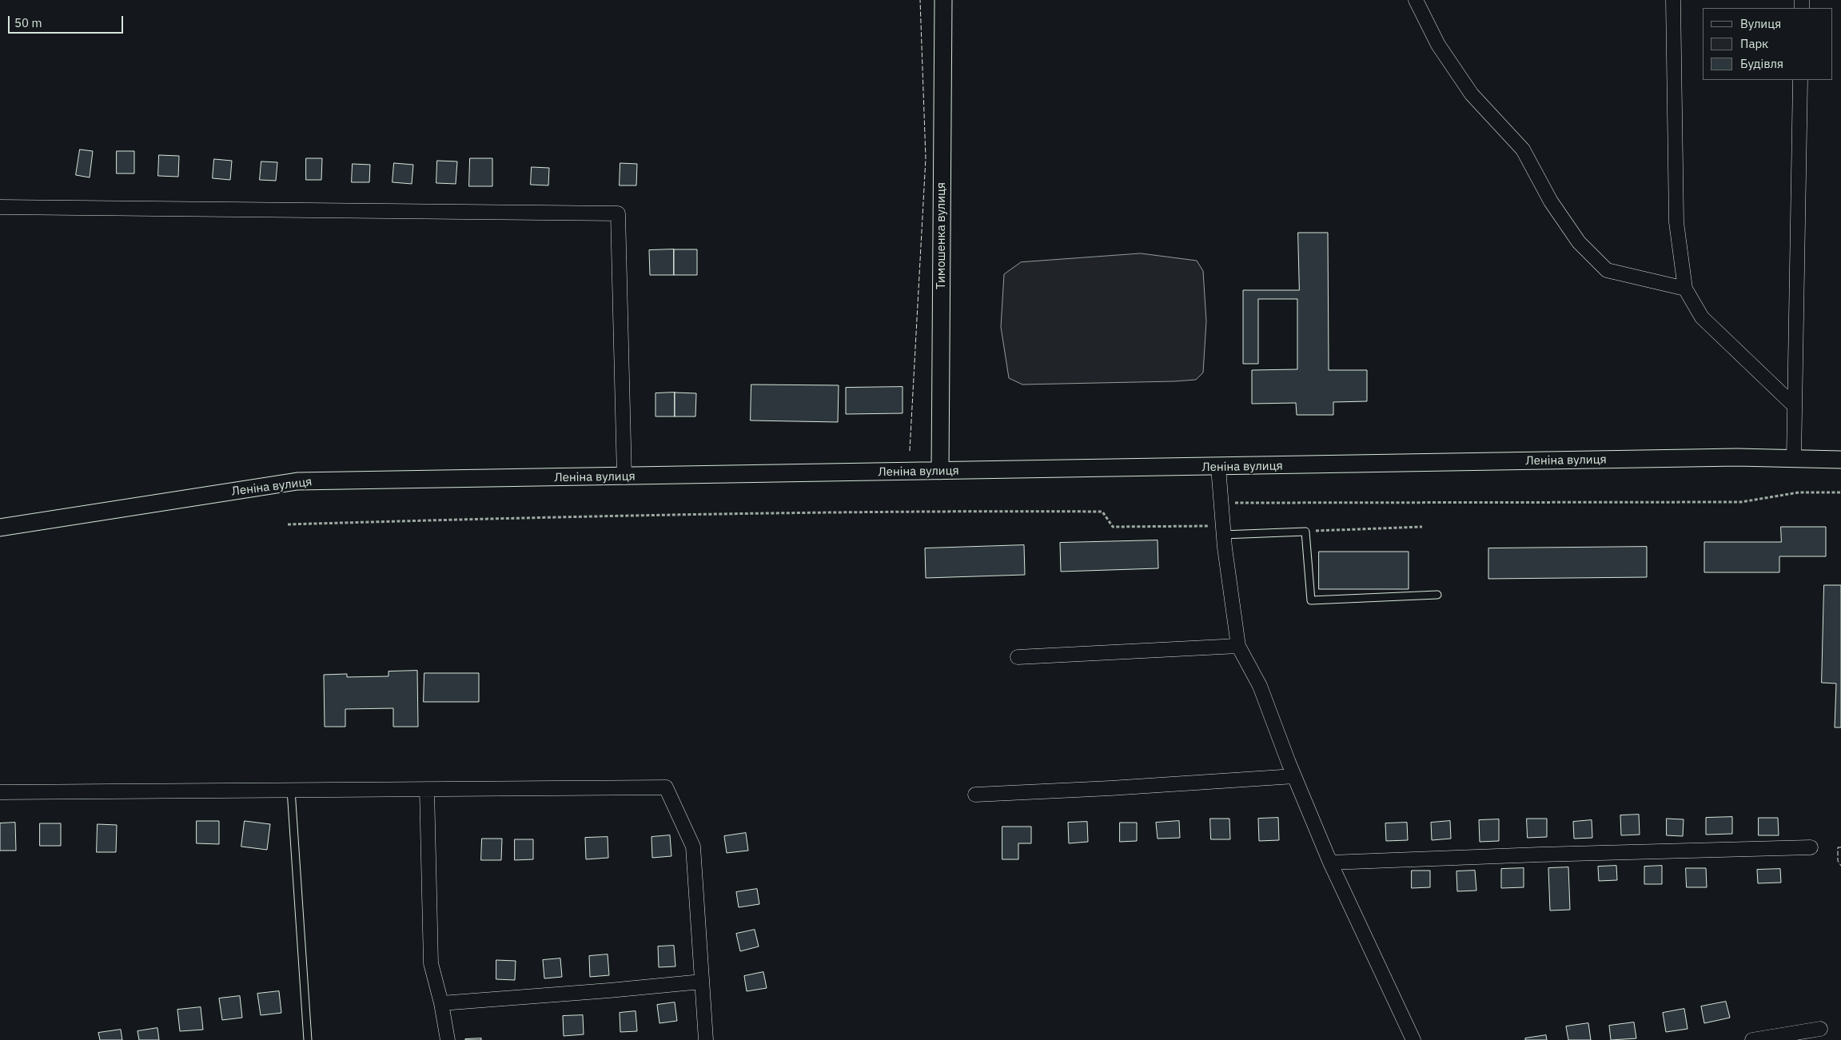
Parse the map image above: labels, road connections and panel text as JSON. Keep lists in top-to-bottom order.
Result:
{
  "streets": {
    "street": ["Тимошенка вулиця", "Леніна вулиця"]
  },
  "crossings": [
    ["Тимошенка вулиця", "Леніна вулиця"]
  ],
  "legend": ["Вулиця", "Парк", "Будівля"],
  "scale_bar": "50 m"
}
